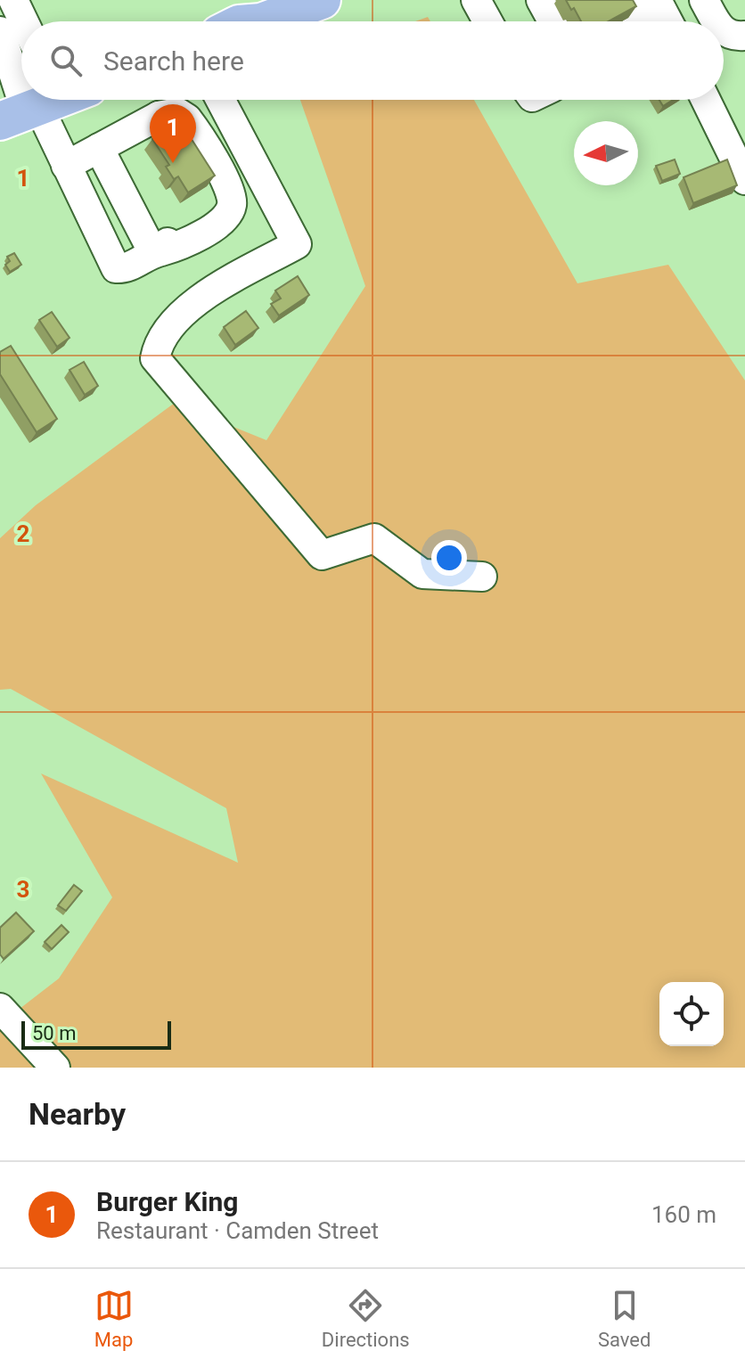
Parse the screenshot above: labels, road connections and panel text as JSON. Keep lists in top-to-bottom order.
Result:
{
  "scale_bar": "50 m",
  "north": "left",
  "page": {
    "search": "Search here",
    "pins": "1",
    "scale": "50 m",
    "heading": "Nearby",
    "list": [
      {
        "mark": "1",
        "name": "Burger King",
        "note": "Restaurant · Camden Street",
        "value": "160 m"
      }
    ],
    "nav": ["Map", "Directions", "Saved"]
  },
  "grid": {
    "rows": ["1", "2", "3"]
  }
}
